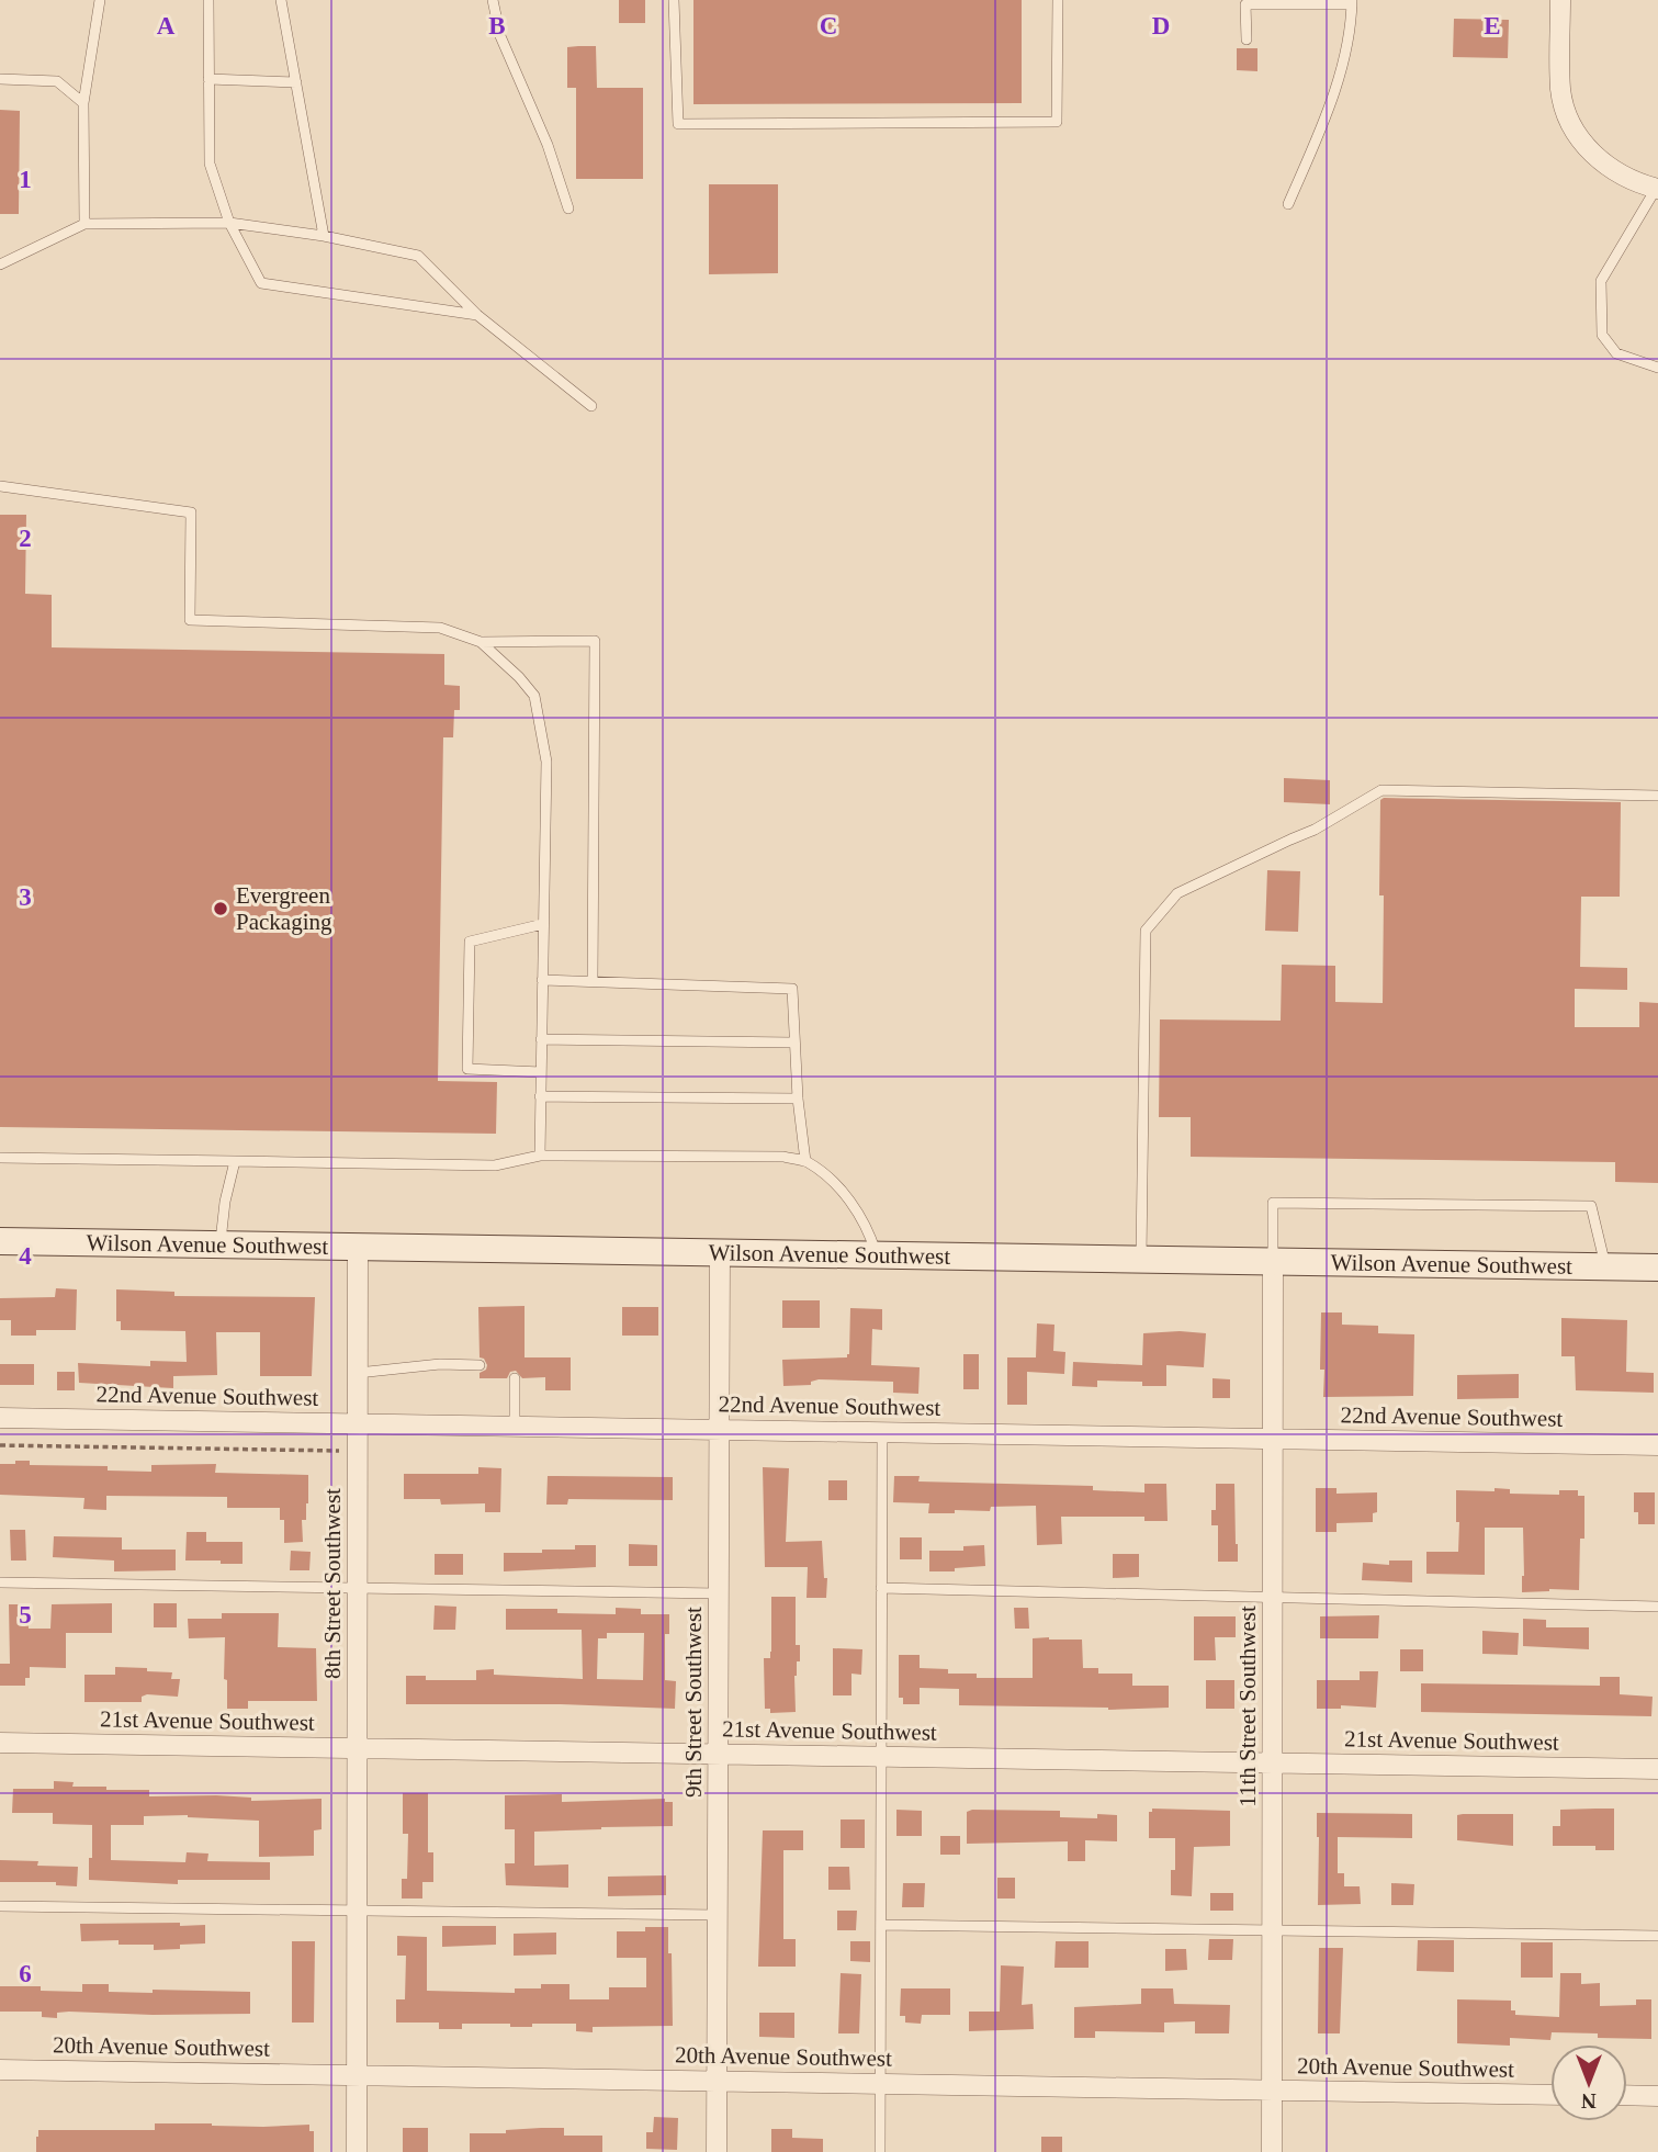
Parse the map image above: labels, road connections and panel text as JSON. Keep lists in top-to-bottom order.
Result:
{
  "streets": {
    "main road": ["Wilson Avenue Southwest"],
    "street": [
      "22nd Avenue Southwest",
      "8th Street Southwest",
      "9th Street Southwest",
      "11th Street Southwest",
      "21st Avenue Southwest",
      "20th Avenue Southwest"
    ]
  },
  "crossings": [
    ["Wilson Avenue Southwest", "8th Street Southwest"],
    ["Wilson Avenue Southwest", "9th Street Southwest"],
    ["Wilson Avenue Southwest", "11th Street Southwest"],
    ["22nd Avenue Southwest", "8th Street Southwest"],
    ["22nd Avenue Southwest", "9th Street Southwest"],
    ["22nd Avenue Southwest", "11th Street Southwest"],
    ["8th Street Southwest", "21st Avenue Southwest"],
    ["8th Street Southwest", "20th Avenue Southwest"],
    ["9th Street Southwest", "21st Avenue Southwest"],
    ["9th Street Southwest", "20th Avenue Southwest"],
    ["11th Street Southwest", "21st Avenue Southwest"],
    ["11th Street Southwest", "20th Avenue Southwest"]
  ],
  "places": ["Evergreen Packaging"],
  "north": "bottom",
  "grid": {
    "columns": [
      "A",
      "B",
      "C",
      "D",
      "E"
    ],
    "rows": [
      "1",
      "2",
      "3",
      "4",
      "5",
      "6"
    ]
  }
}
